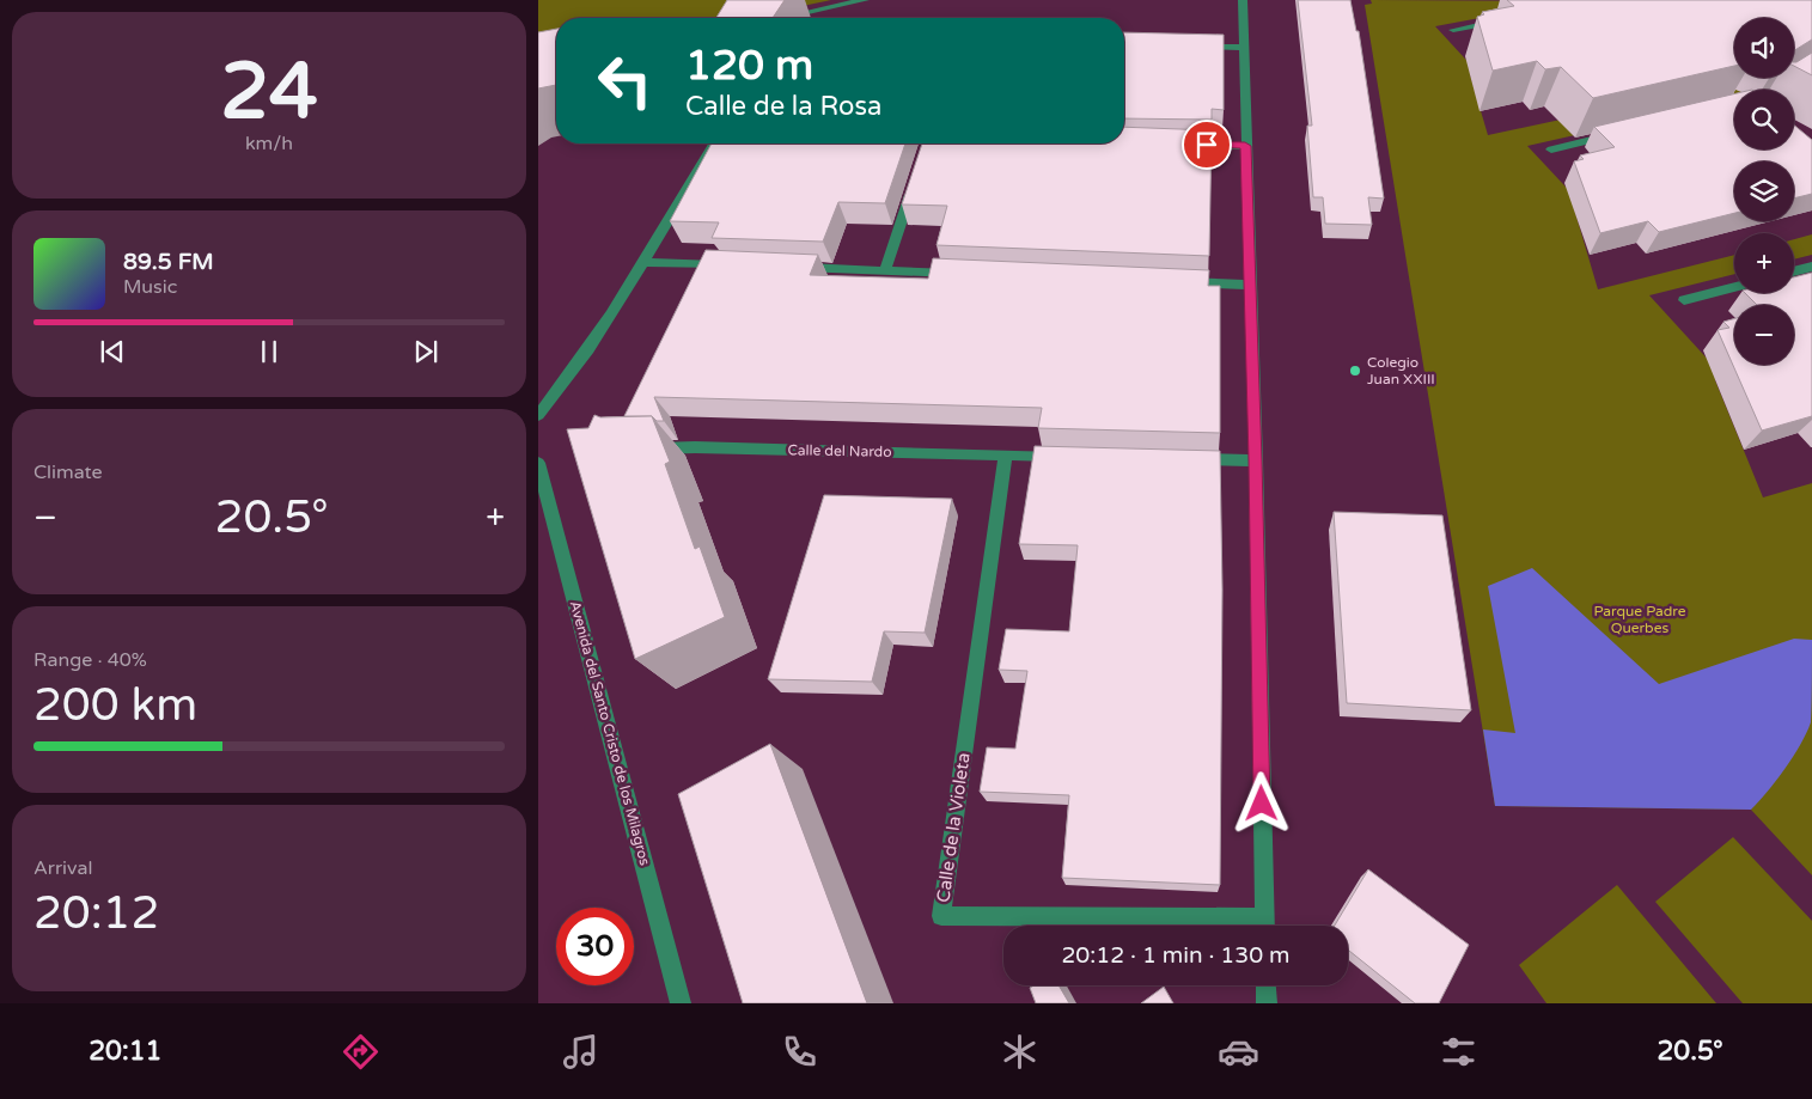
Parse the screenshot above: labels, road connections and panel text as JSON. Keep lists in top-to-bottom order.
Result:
{
  "streets": {
    "street": ["Calle del Nardo", "Avenida del Santo Cristo de los Milagros", "Calle de la Violeta"]
  },
  "crossings": [
    ["Calle del Nardo", "Calle de la Violeta"]
  ],
  "parks": ["Parque Padre Querbes"],
  "places": ["Colegio Juan XXIII"],
  "page": {
    "tile": [
      ["24", "km/h"],
      "Climate",
      ["Range · 40%", "200 km"],
      ["Arrival", "20:12"]
    ],
    "map_buttons": ["+", "−"],
    "turn": ["120 m", "Calle de la Rosa"],
    "song": ["89.5 FM", "Music"],
    "heat": ["−", "20.5°", "+"],
    "limit": "30",
    "trip": "20:12 · 1 min · 130 m",
    "tabs": ["20:11", "20.5°"]
  }
}
